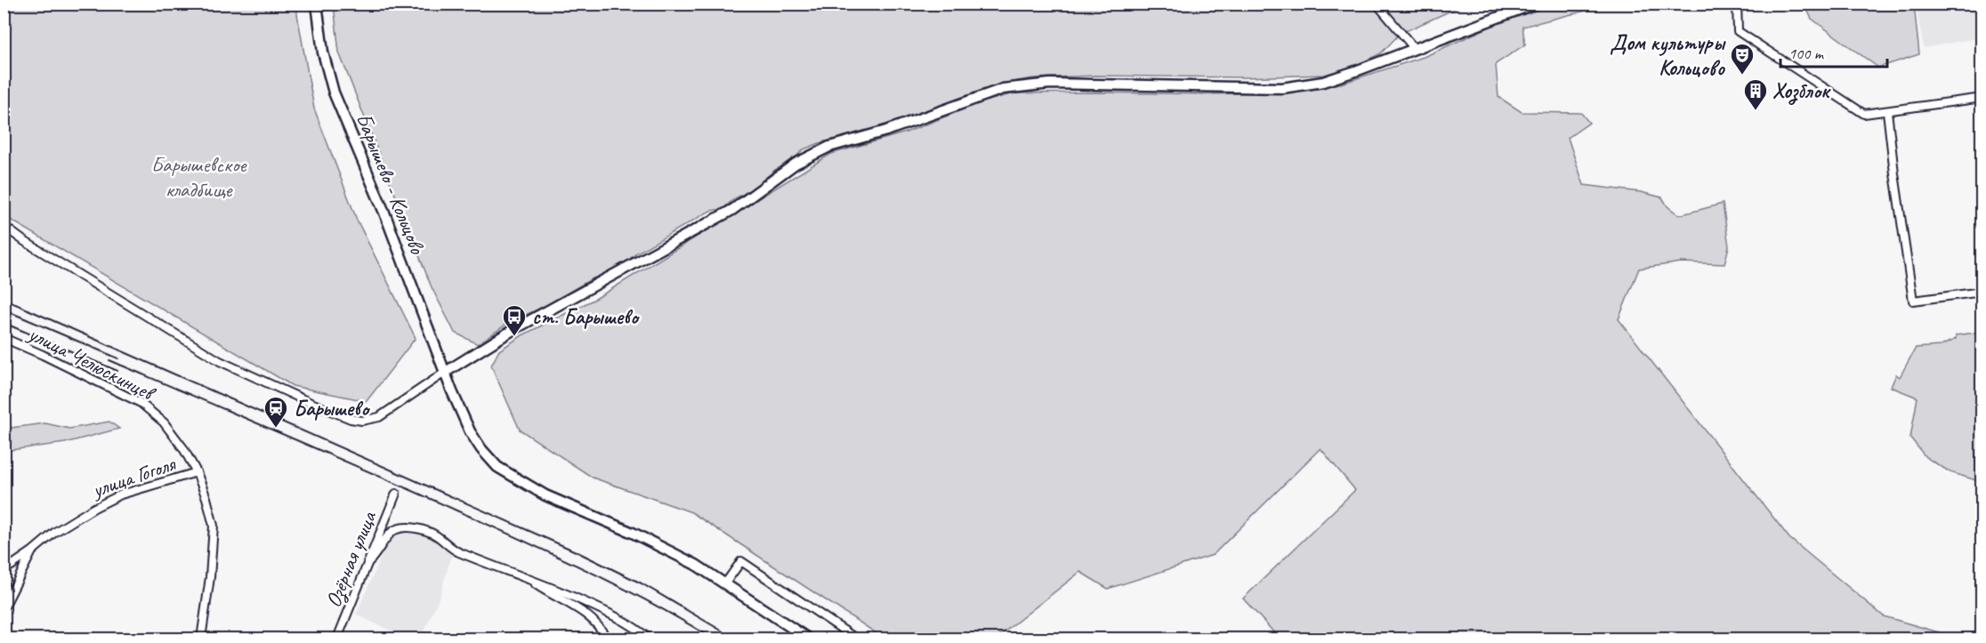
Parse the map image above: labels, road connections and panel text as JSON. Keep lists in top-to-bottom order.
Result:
{
  "streets": {
    "main road": ["Барышево - Кольцово"],
    "street": ["улица Челюскинцев", "улица Гоголя", "Озёрная улица"]
  },
  "crossings": [
    ["улица Челюскинцев", "улица Гоголя"]
  ],
  "parks": ["Барышевское кладбище"],
  "places": {
    "theatre": ["Дом культуры Кольцово"],
    "building": ["Хозблок"],
    "bus stop": ["ст. Барышево"],
    "station": ["Барышево"]
  },
  "scale_bar": "100 m"
}
